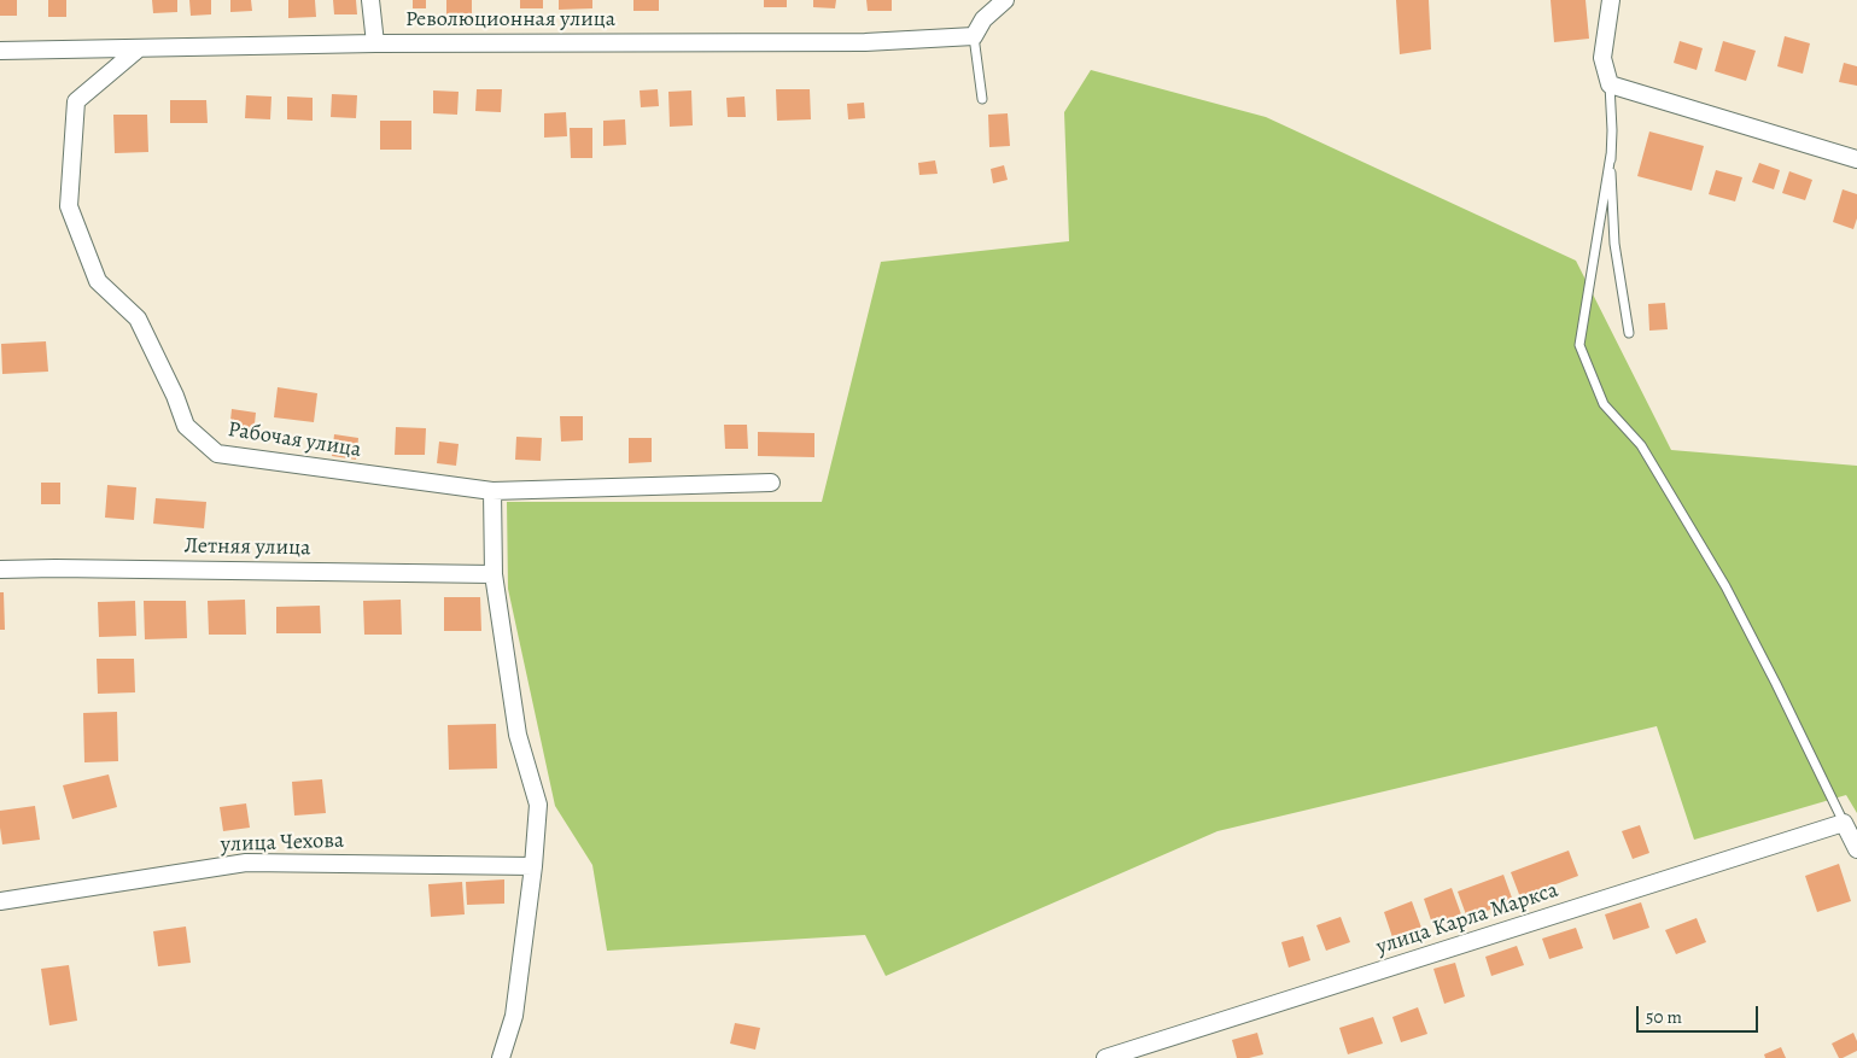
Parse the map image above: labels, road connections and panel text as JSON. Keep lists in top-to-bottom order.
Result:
{
  "streets": {
    "street": [
      "Революционная улица",
      "Рабочая улица",
      "Летняя улица",
      "улица Чехова",
      "улица Карла Маркса"
    ]
  },
  "crossings": [
    ["Революционная улица", "Рабочая улица"]
  ],
  "scale_bar": "50 m"
}
